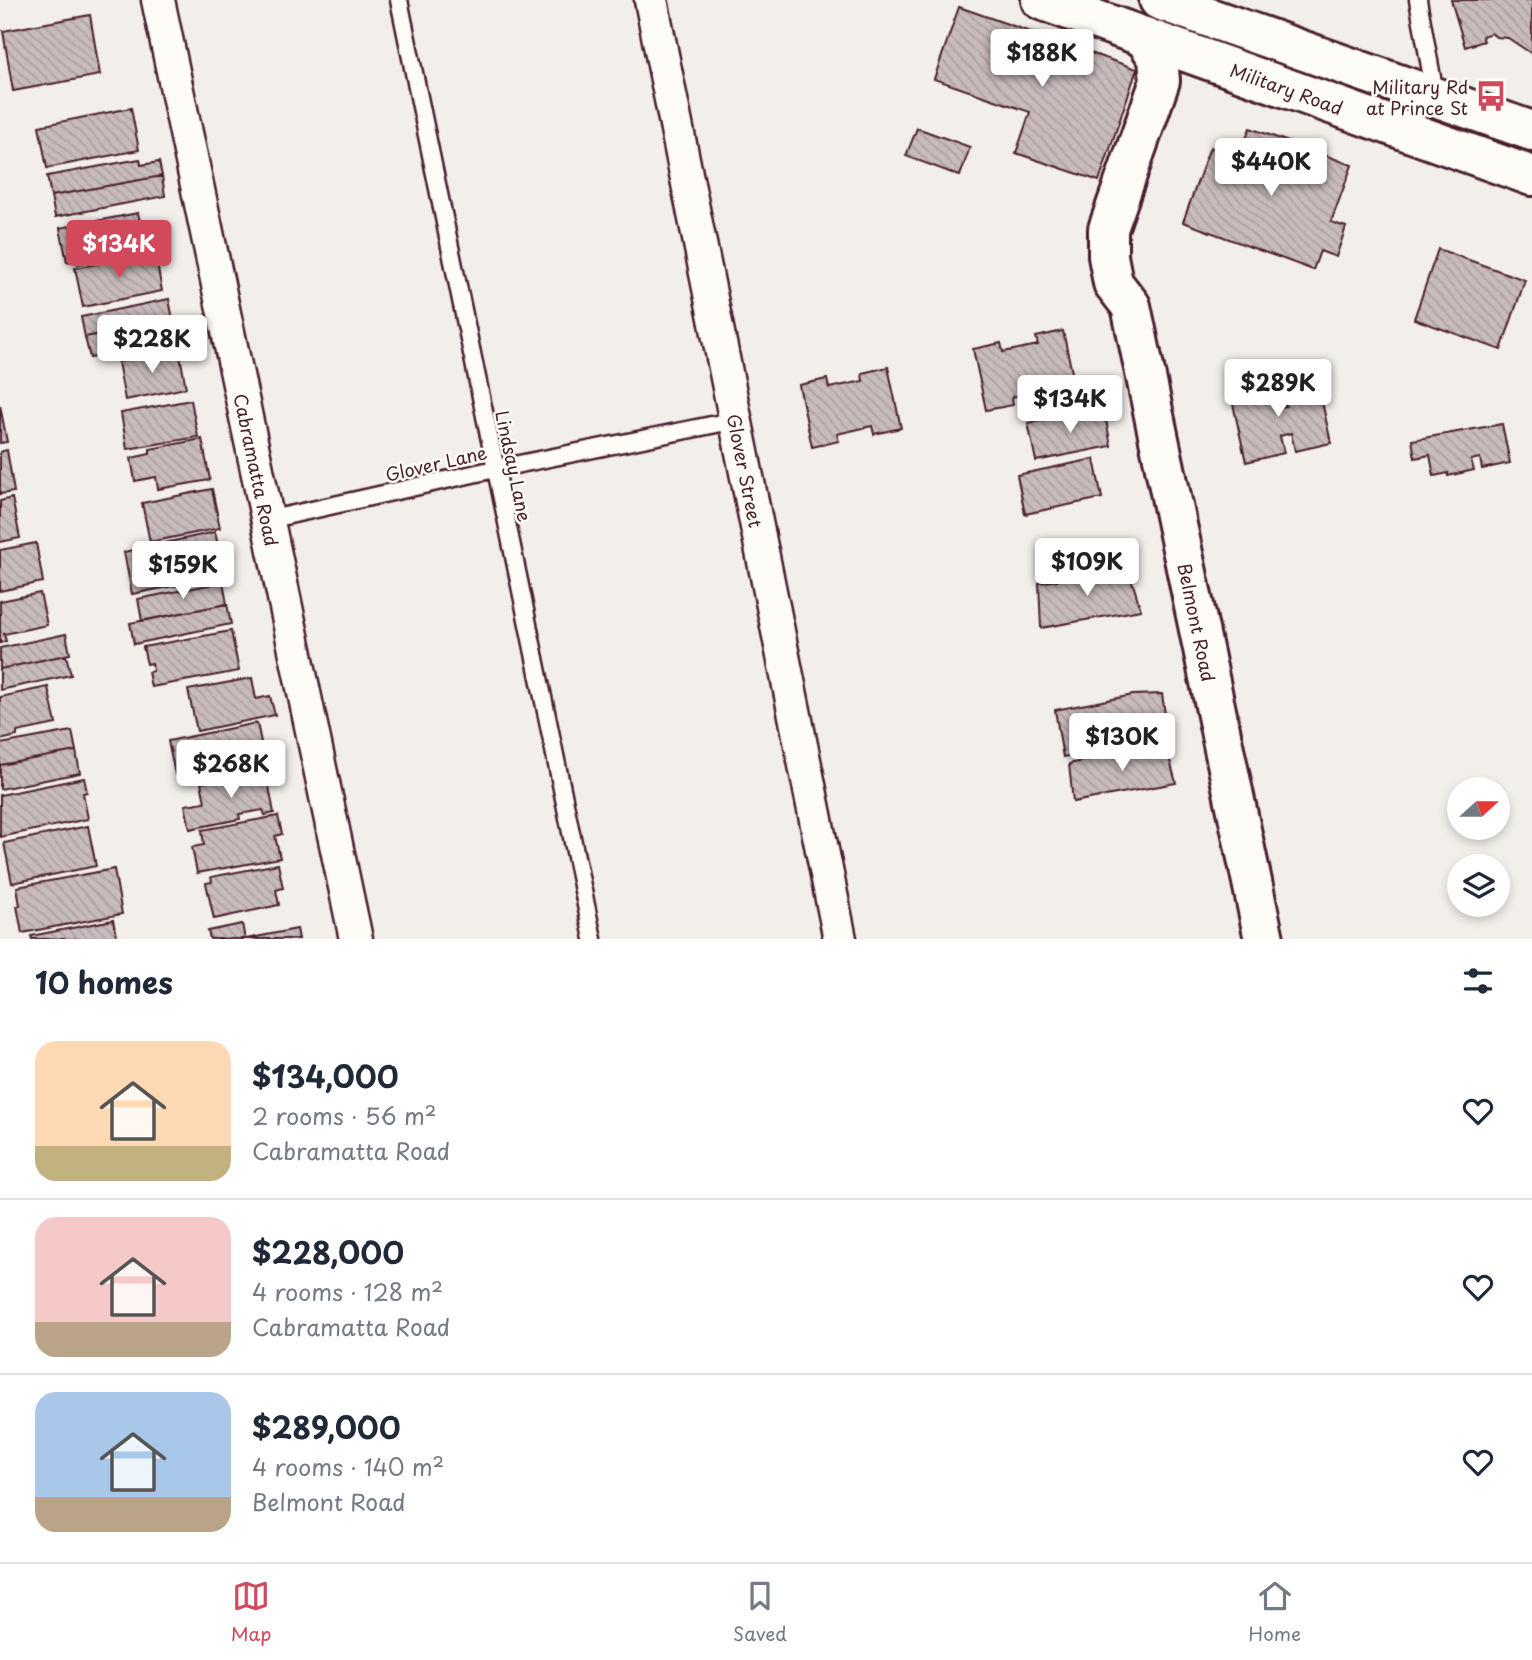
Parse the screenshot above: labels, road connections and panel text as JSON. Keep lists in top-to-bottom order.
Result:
{
  "streets": {
    "main road": ["Military Road", "Belmont Road"],
    "street": ["Glover Street", "Cabramatta Road"],
    "lane": ["Glover Lane", "Lindsay Lane"]
  },
  "crossings": [
    ["Military Road", "Belmont Road"],
    ["Glover Lane", "Lindsay Lane"],
    ["Glover Lane", "Glover Street"],
    ["Glover Lane", "Cabramatta Road"]
  ],
  "places": {
    "bus stop": ["Military Rd at Prince St"]
  },
  "north": "right",
  "page": {
    "price": [
      "$188K",
      "$440K",
      "$134K",
      "$228K",
      "$289K",
      "$134K",
      "$109K",
      "$159K",
      "$130K",
      "$268K"
    ],
    "heading": "10 homes",
    "list": [
      {
        "name": "$134,000",
        "note": "2 rooms · 56 m² · Cabramatta Road"
      },
      {
        "name": "$228,000",
        "note": "4 rooms · 128 m² · Cabramatta Road"
      },
      {
        "name": "$289,000",
        "note": "4 rooms · 140 m² · Belmont Road"
      }
    ],
    "tabs": ["Map", "Saved", "Home"]
  }
}
